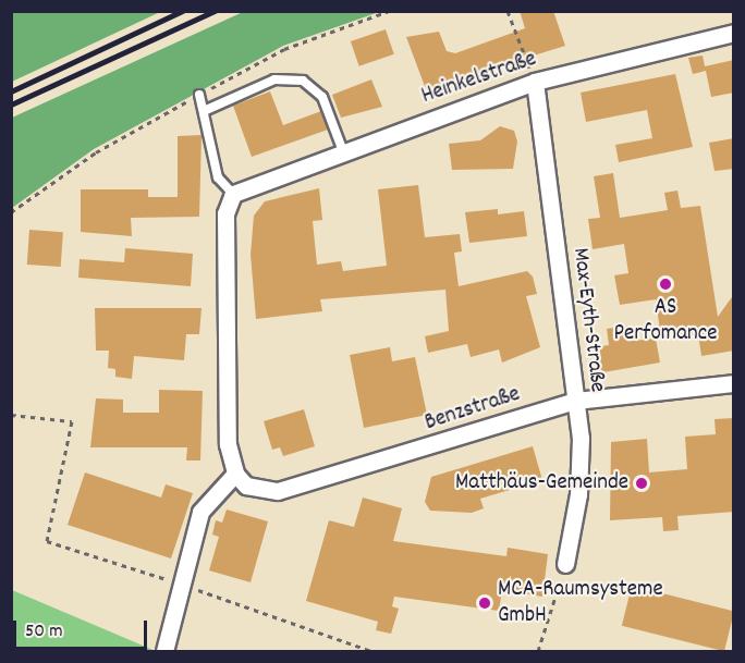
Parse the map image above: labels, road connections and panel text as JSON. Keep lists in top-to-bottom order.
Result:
{
  "streets": {
    "street": ["Heinkelstraße", "Max-Eyth-Straße", "Benzstraße"]
  },
  "crossings": [
    ["Heinkelstraße", "Max-Eyth-Straße"],
    ["Max-Eyth-Straße", "Benzstraße"]
  ],
  "places": ["AS Perfomance", "Matthäus-Gemeinde", "MCA-Raumsysteme GmbH"],
  "scale_bar": "50 m"
}
